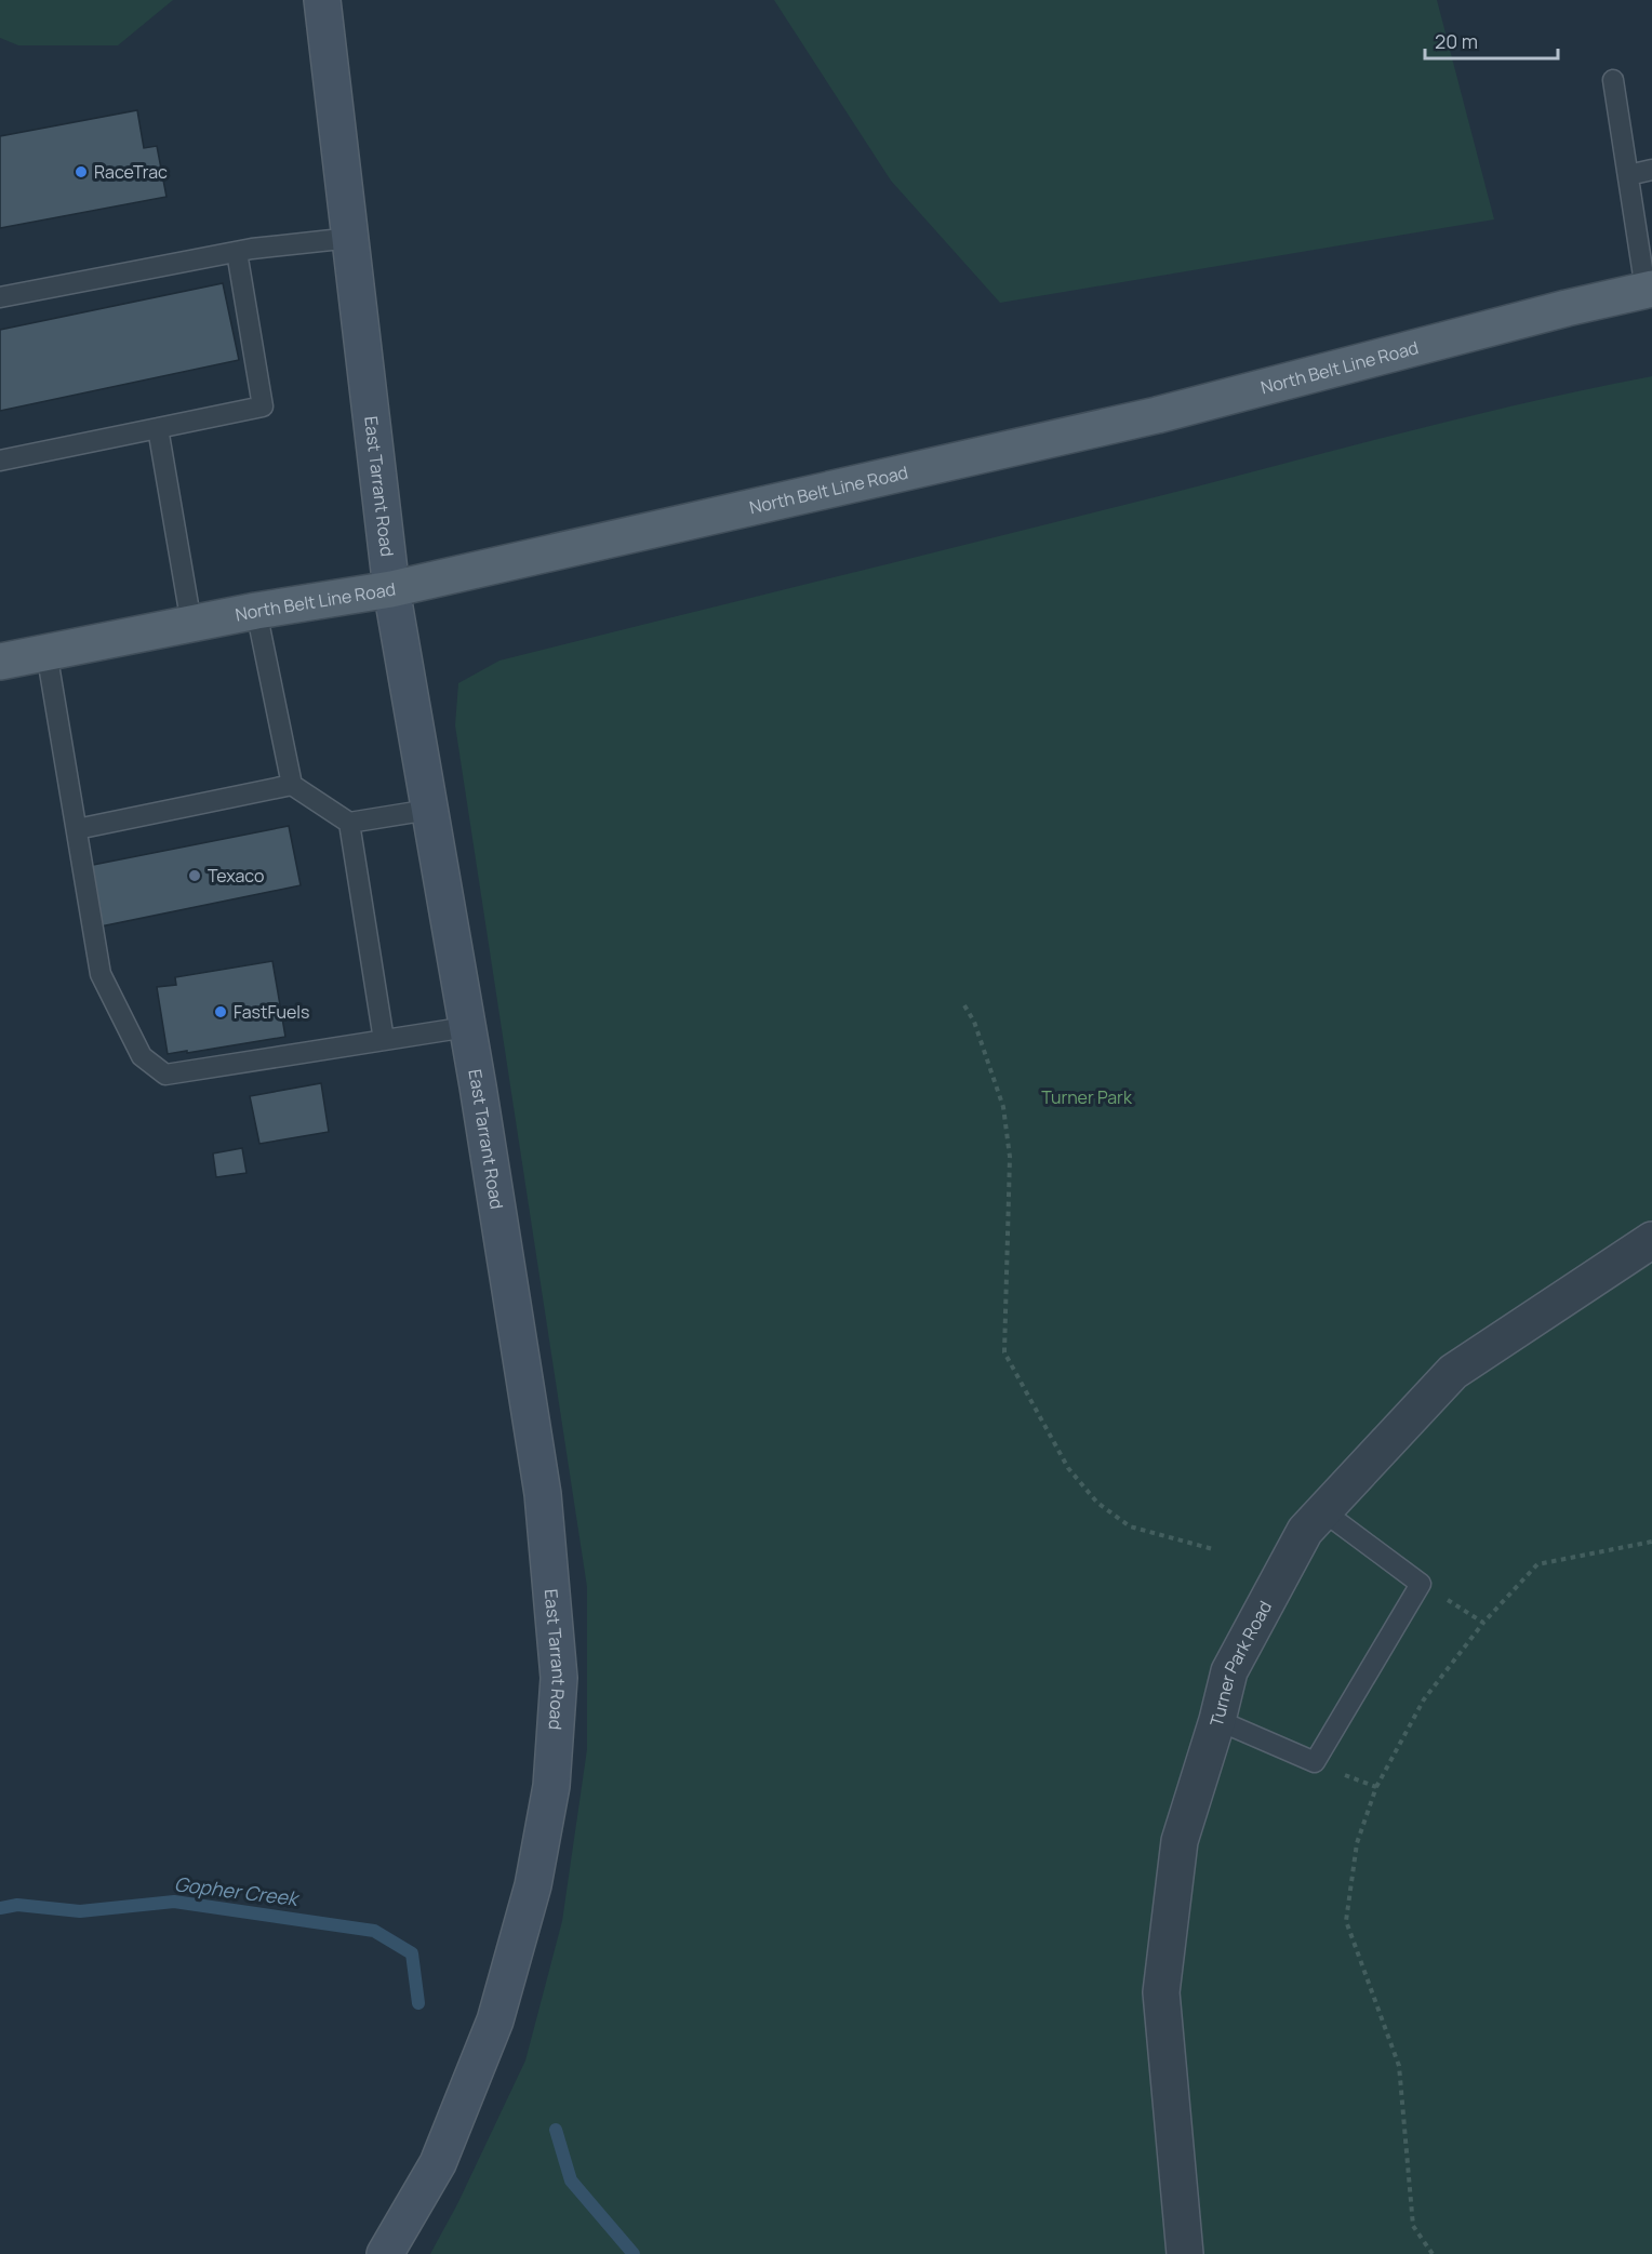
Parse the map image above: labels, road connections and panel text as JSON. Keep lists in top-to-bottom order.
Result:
{
  "streets": {
    "main road": ["North Belt Line Road"],
    "street": ["East Tarrant Road", "Turner Park Road"]
  },
  "crossings": [
    ["North Belt Line Road", "East Tarrant Road"]
  ],
  "water": ["Gopher Creek"],
  "parks": ["Turner Park"],
  "places": ["RaceTrac", "Texaco", "FastFuels"],
  "scale_bar": "20 m"
}
